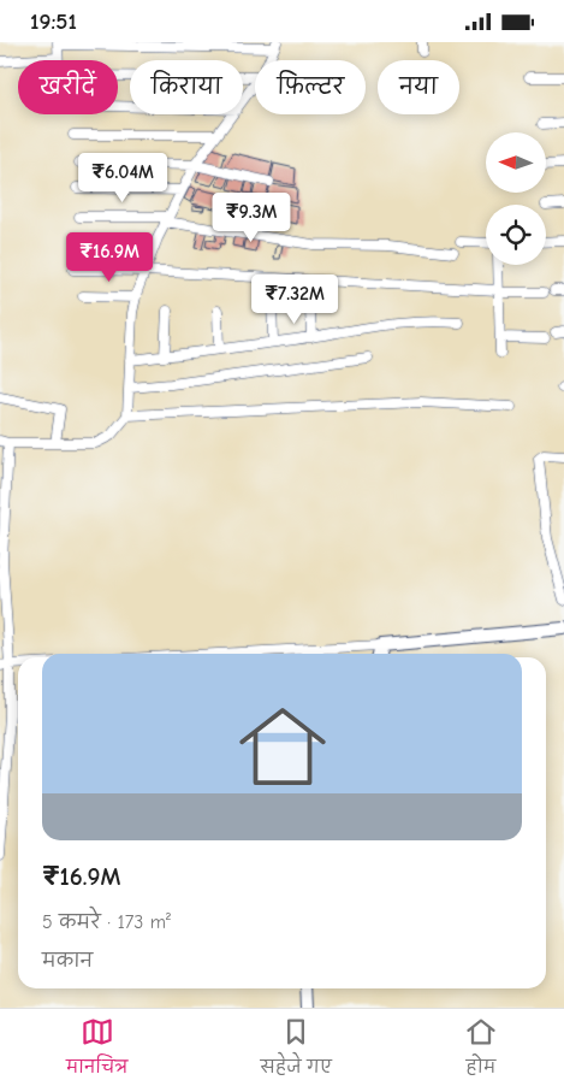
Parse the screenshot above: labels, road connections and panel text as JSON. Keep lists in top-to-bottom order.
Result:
{
  "north": "left",
  "page": {
    "status": "19:51",
    "chip": [
      "खरीदें",
      "किराया",
      "फ़िल्टर",
      "नया"
    ],
    "price": [
      "₹6.04M",
      "₹9.3M",
      "₹16.9M",
      "₹7.32M"
    ],
    "list": [
      {
        "name": "₹16.9M",
        "note": "5 कमरे · 173 m² · मकान"
      }
    ],
    "tabs": ["मानचित्र", "सहेजे गए", "होम"]
  }
}
